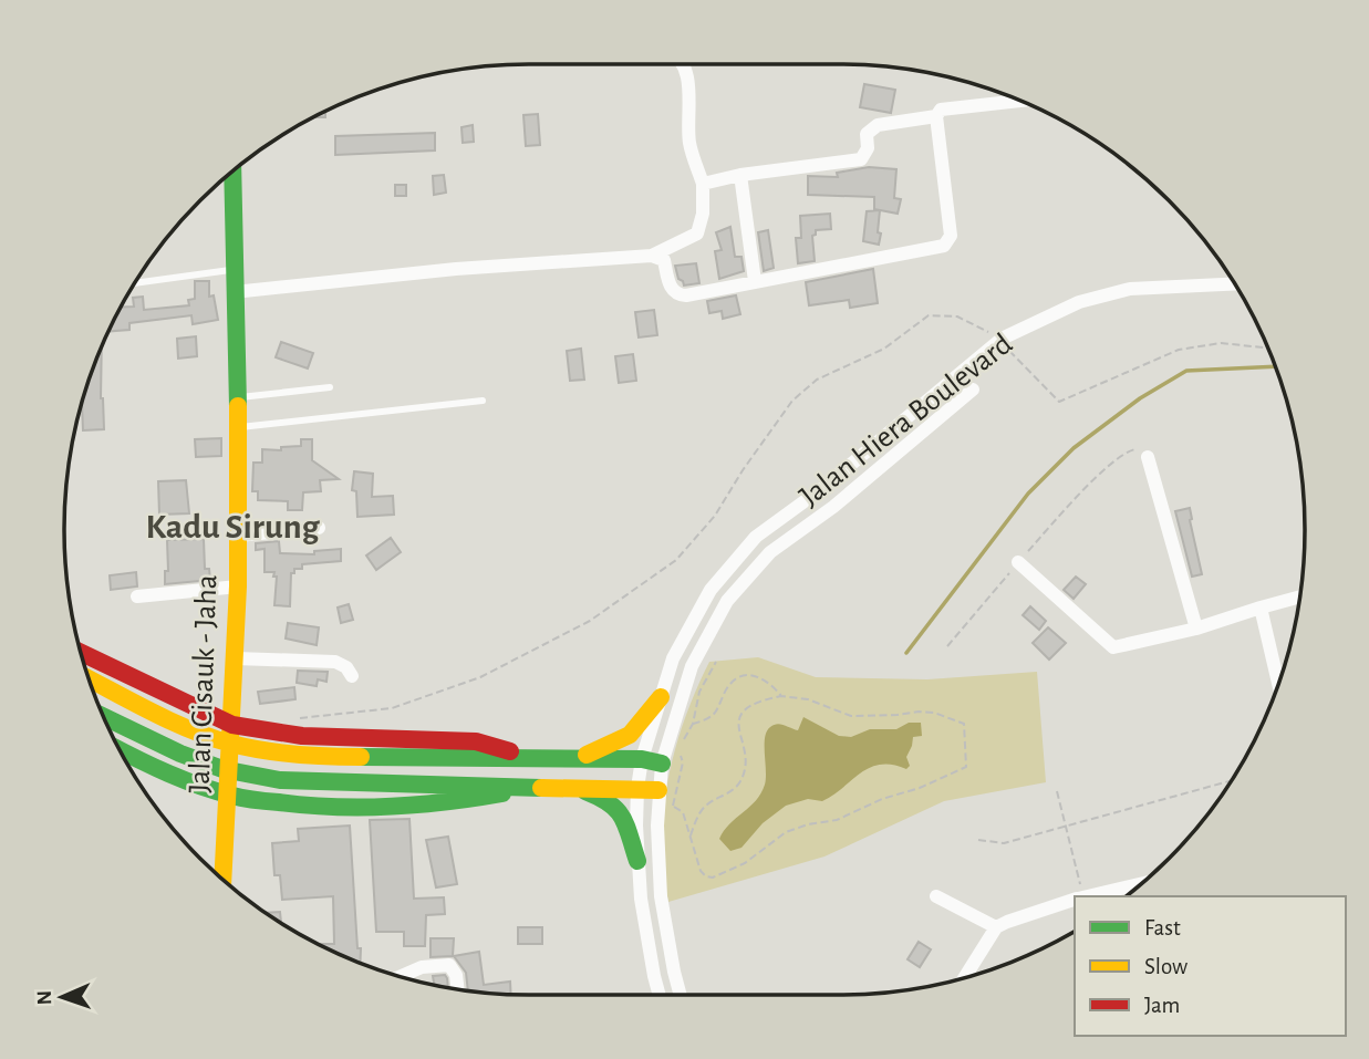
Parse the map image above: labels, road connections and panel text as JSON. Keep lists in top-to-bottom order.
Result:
{
  "streets": {
    "main road": ["Jalan Cisauk - Jaha"],
    "street": ["Jalan Hiera Boulevard"]
  },
  "districts": ["Kadu Sirung"],
  "legend": ["Fast", "Slow", "Jam"],
  "north": "left"
}
